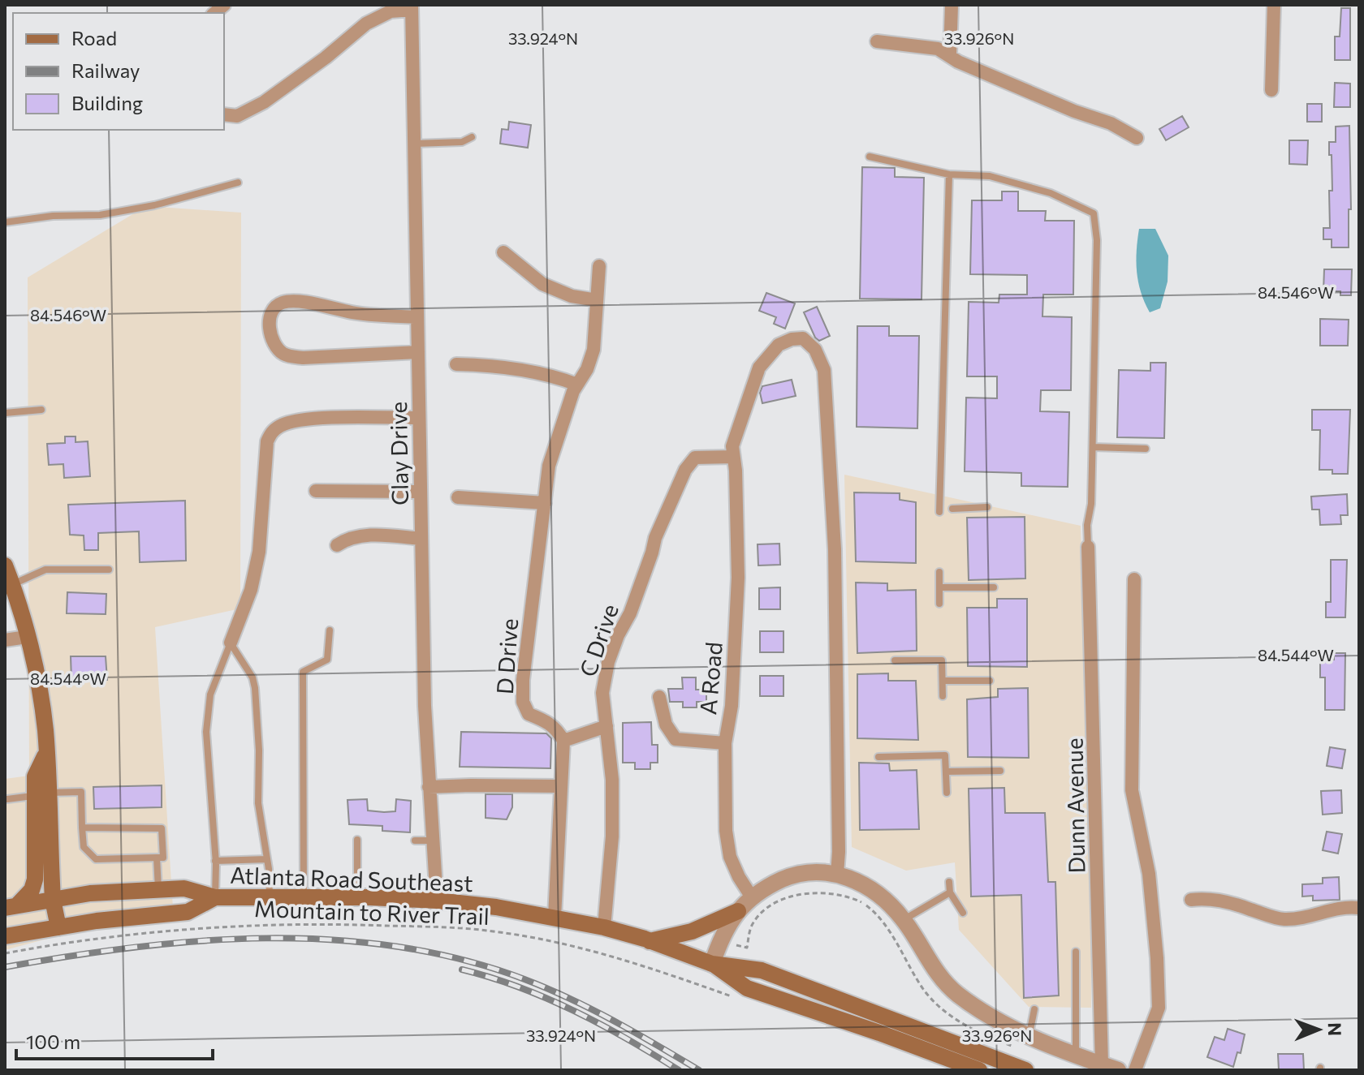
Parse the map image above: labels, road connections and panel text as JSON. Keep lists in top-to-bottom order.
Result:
{
  "streets": {
    "main road": ["Atlanta Road Southeast"],
    "street": [
      "Clay Drive",
      "C Drive",
      "D Drive",
      "A Road",
      "Dunn Avenue"
    ],
    "path": ["Mountain to River Trail"]
  },
  "crossings": [
    ["Clay Drive", "Atlanta Road Southeast"],
    ["C Drive", "A Road"],
    ["C Drive", "Atlanta Road Southeast"]
  ],
  "legend": ["Road", "Railway", "Building"],
  "scale_bar": "100 m",
  "north": "right",
  "coordinates": [
    "33.924°N",
    "33.926°N",
    "84.546°W",
    "84.544°W"
  ]
}
